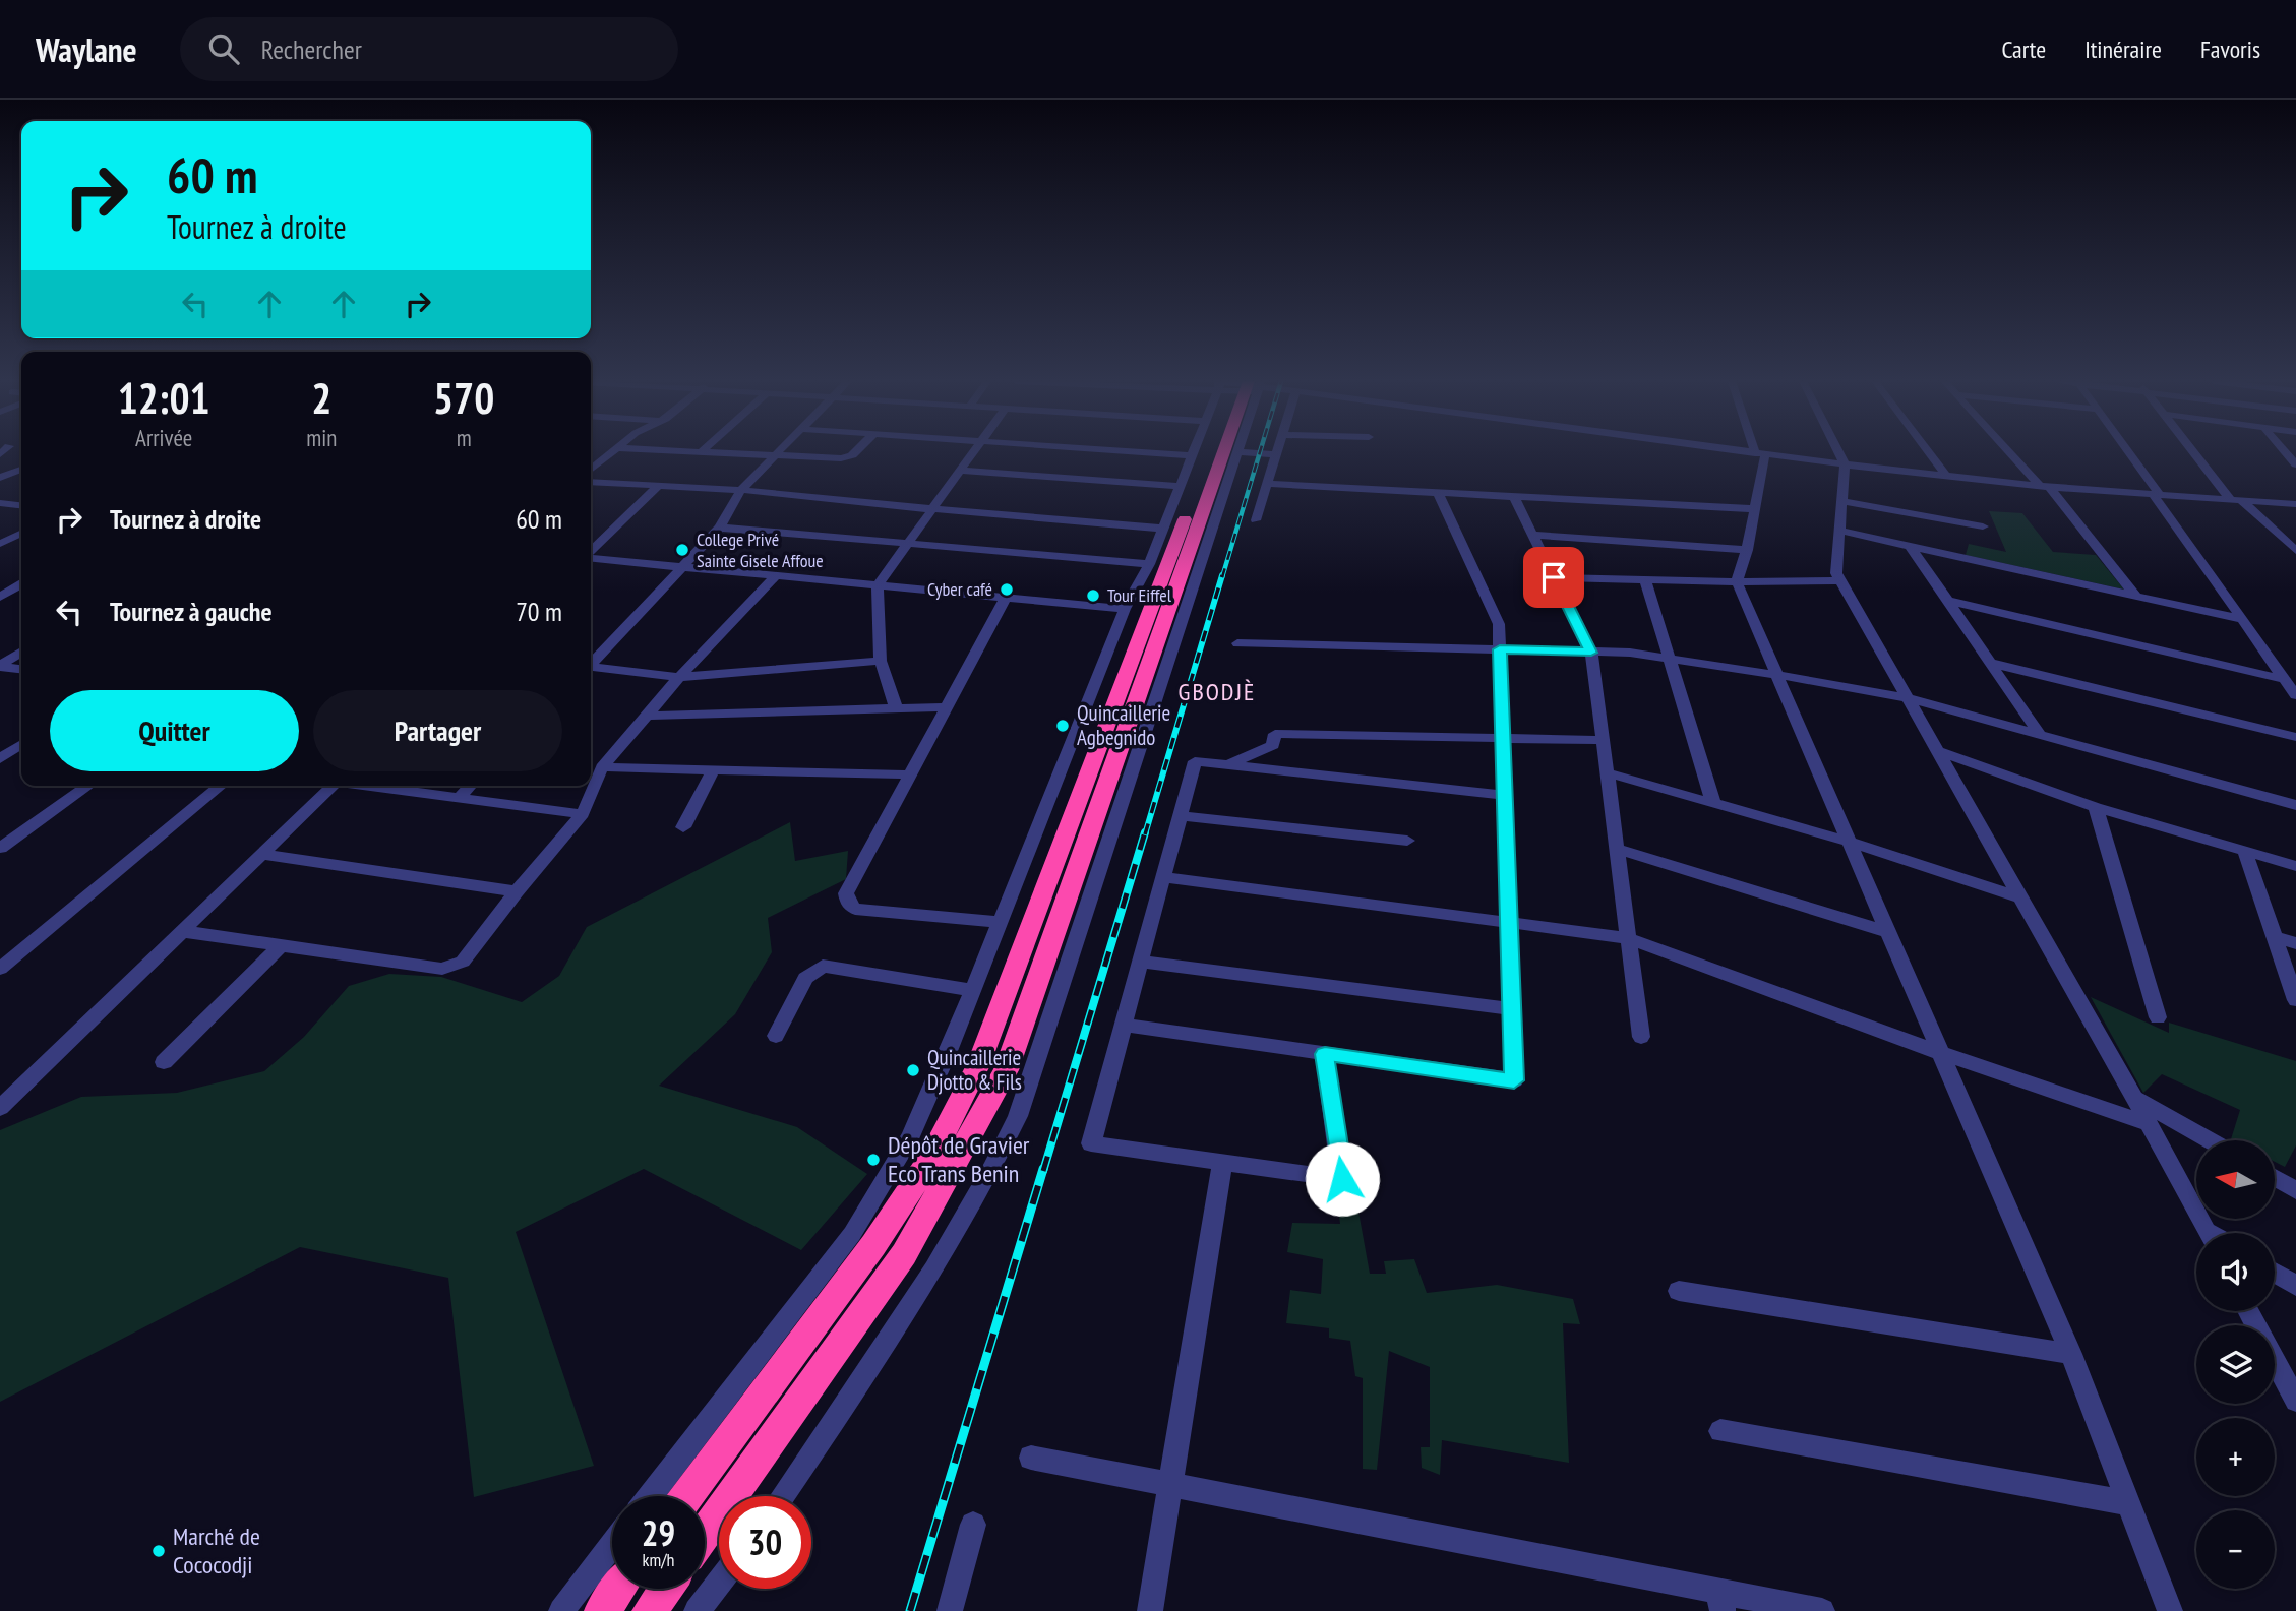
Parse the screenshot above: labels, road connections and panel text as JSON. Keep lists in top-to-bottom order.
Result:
{
  "districts": ["GBODJÈ"],
  "places": [
    "College Privé Sainte Gisele Affoue",
    "Cyber café",
    "Tour Eiffel",
    "Quincaillerie Agbegnido",
    "Quincaillerie Djotto & Fils",
    "Dépôt de Gravier Eco Trans Benin",
    "Marché de Cococodji"
  ],
  "north": "left",
  "page": {
    "header": "Waylane",
    "search": "Rechercher",
    "nav": ["Carte", "Itinéraire", "Favoris"],
    "turn": ["60 m", "Tournez à droite"],
    "eta": [
      "12:01",
      "Arrivée",
      "2",
      "min",
      "570",
      "m"
    ],
    "list": [
      {
        "name": "Tournez à droite",
        "value": "60 m"
      },
      {
        "name": "Tournez à gauche",
        "value": "70 m"
      }
    ],
    "buttons": ["Quitter", "Partager"],
    "map_buttons": ["+", "−"],
    "speed": "29 km/h",
    "limit": "30"
  }
}
